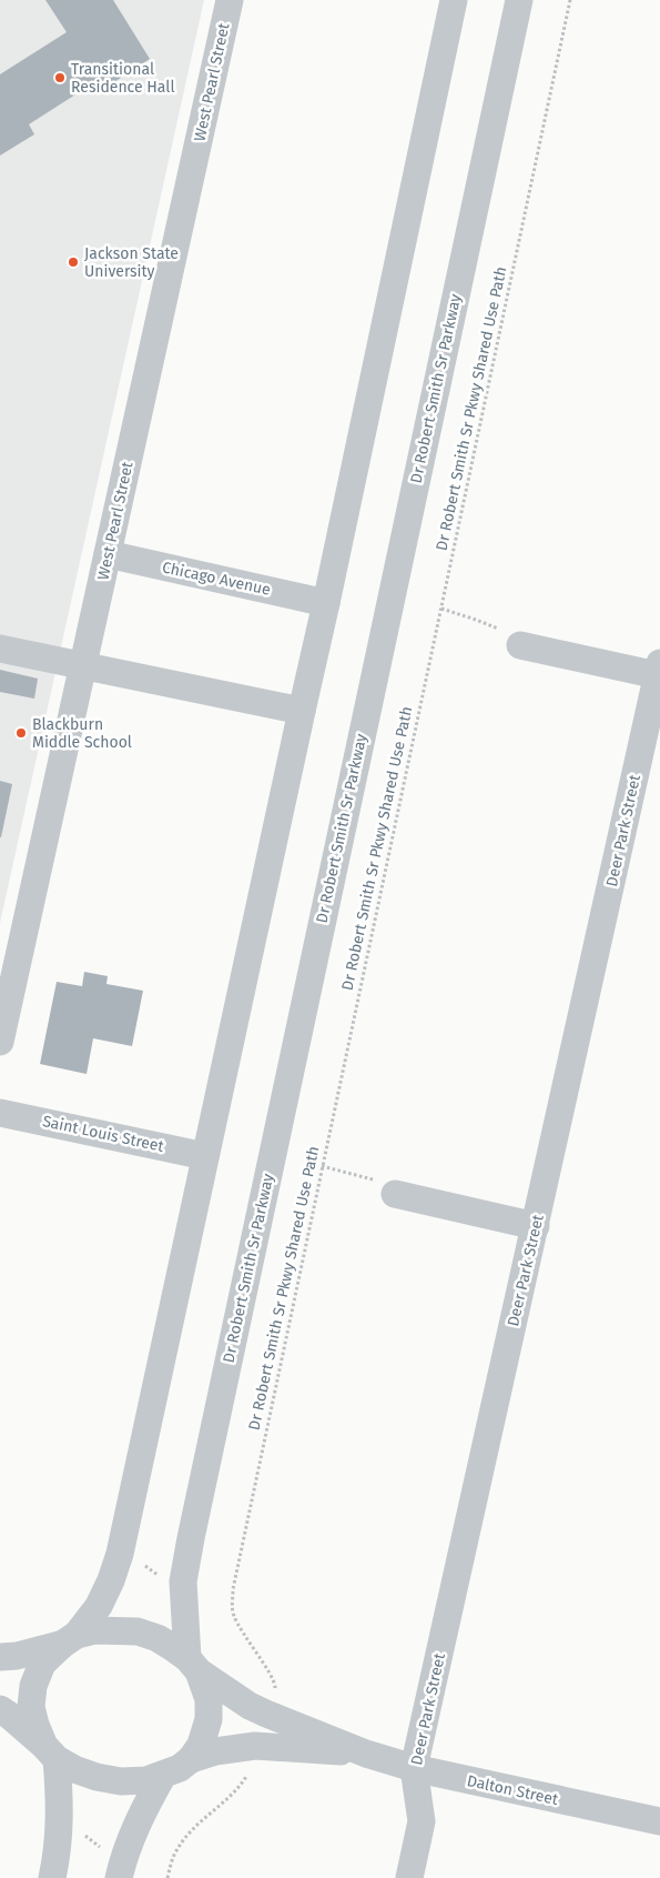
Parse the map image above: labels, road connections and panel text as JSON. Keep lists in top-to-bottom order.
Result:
{
  "streets": {
    "street": [
      "West Pearl Street",
      "Dr Robert Smith Sr Parkway",
      "Chicago Avenue",
      "Deer Park Street",
      "Saint Louis Street",
      "Dalton Street"
    ],
    "path": ["Dr Robert Smith Sr Pkwy Shared Use Path"]
  },
  "crossings": [
    ["West Pearl Street", "Chicago Avenue"],
    ["Dr Robert Smith Sr Parkway", "Dalton Street"],
    ["Deer Park Street", "Dalton Street"]
  ],
  "places": ["Transitional Residence Hall", "Jackson State University", "Blackburn Middle School"]
}
